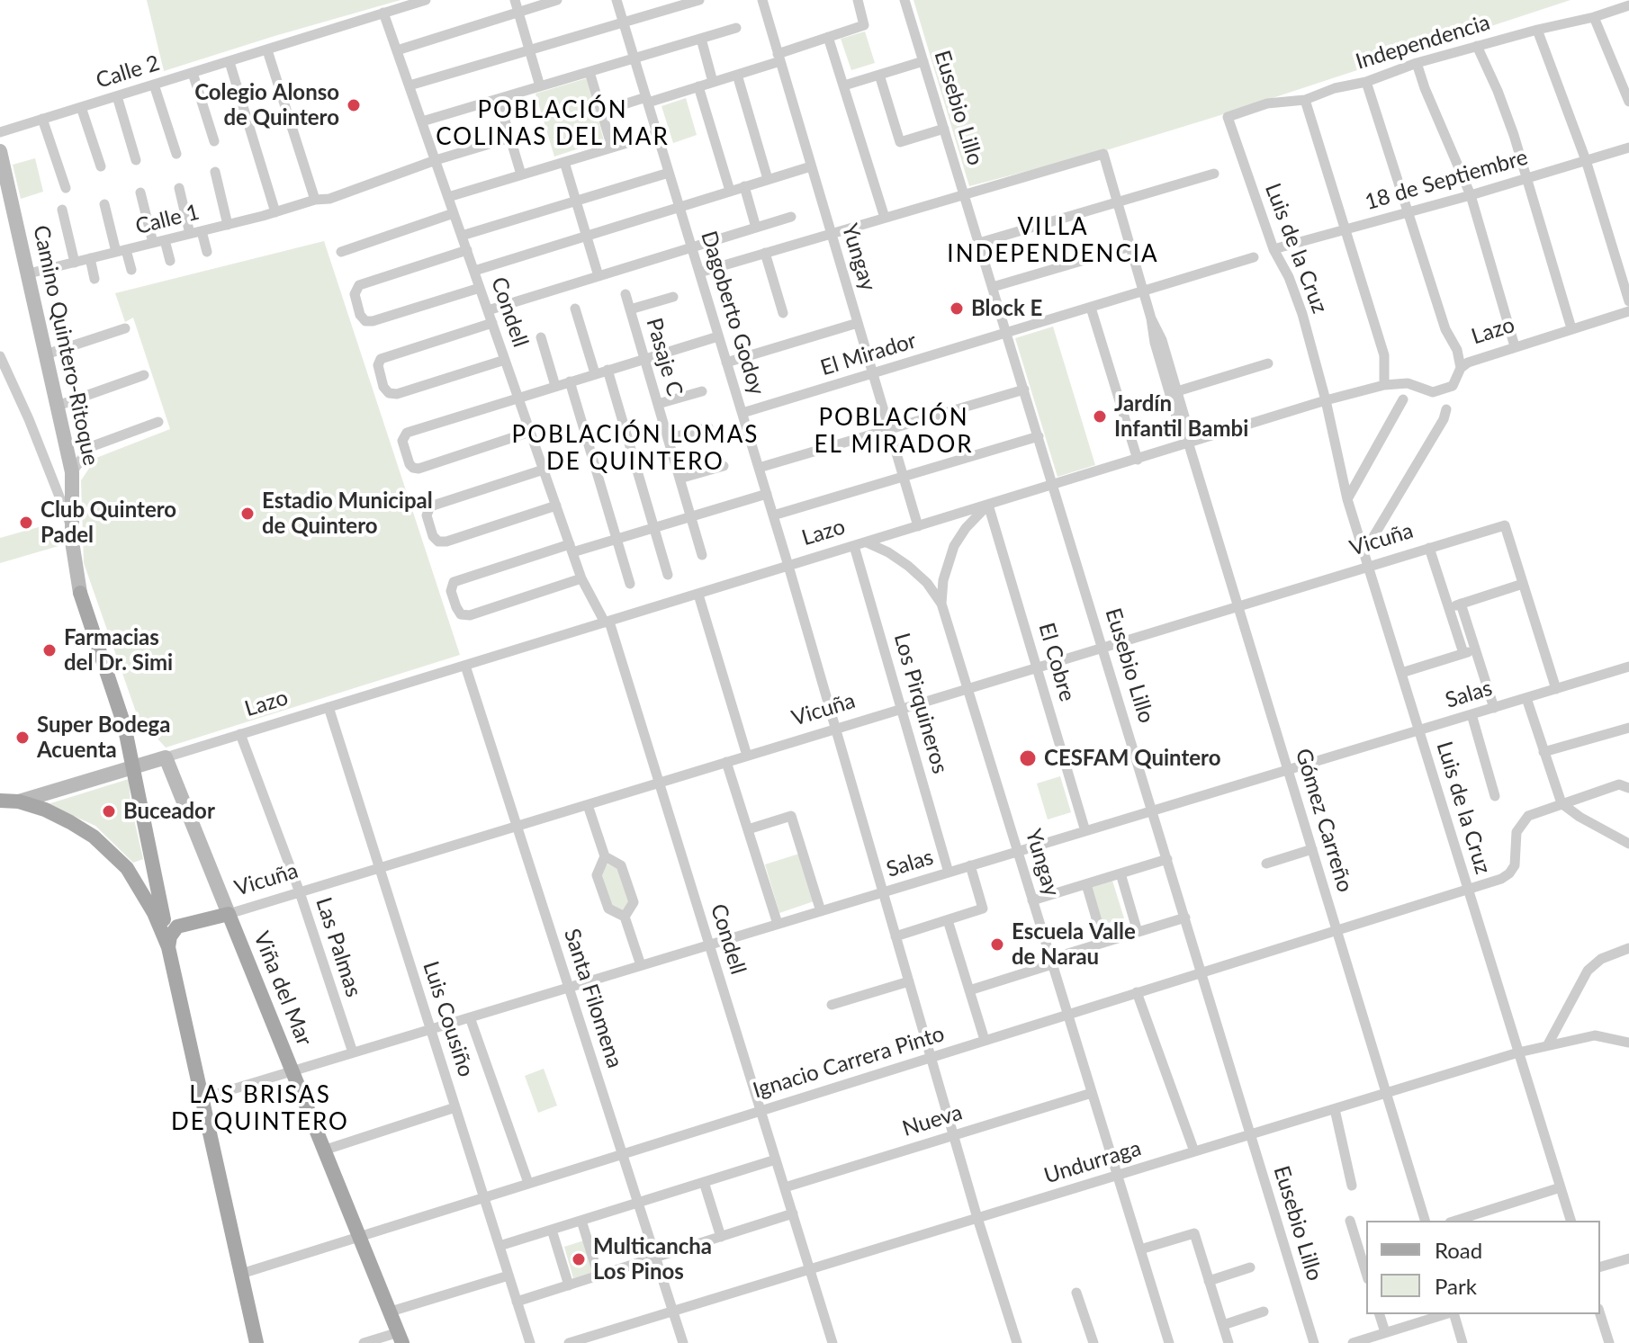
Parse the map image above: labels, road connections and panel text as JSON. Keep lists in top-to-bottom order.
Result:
{
  "streets": {
    "main road": [
      "Lazo",
      "Camino Quintero-Ritoque",
      "Vicuña",
      "Viña del Mar"
    ],
    "street": [
      "Independencia",
      "Calle 2",
      "Eusebio Lillo",
      "18 de Septiembre",
      "Calle 1",
      "Luis de la Cruz",
      "Yungay",
      "Condell",
      "Dagoberto Godoy",
      "El Mirador",
      "Pasaje C",
      "El Cobre",
      "Salas",
      "Los Pirquineros",
      "Gómez Carreño",
      "Las Palmas",
      "Santa Filomena",
      "Luis Cousiño",
      "Ignacio Carrera Pinto",
      "Nueva",
      "Undurraga"
    ]
  },
  "crossings": [
    ["Independencia", "Luis de la Cruz"],
    ["Calle 2", "Condell"],
    ["Eusebio Lillo", "Lazo"],
    ["Eusebio Lillo", "El Mirador"],
    ["Eusebio Lillo", "Vicuña"],
    ["Eusebio Lillo", "Salas"],
    ["Eusebio Lillo", "Gómez Carreño"],
    ["Eusebio Lillo", "Ignacio Carrera Pinto"],
    ["Eusebio Lillo", "Undurraga"],
    ["18 de Septiembre", "Luis de la Cruz"],
    ["Calle 1", "Condell"],
    ["Calle 1", "Camino Quintero-Ritoque"],
    ["Luis de la Cruz", "Lazo"],
    ["Luis de la Cruz", "Vicuña"],
    ["Luis de la Cruz", "Salas"],
    ["Luis de la Cruz", "Ignacio Carrera Pinto"],
    ["Luis de la Cruz", "Undurraga"],
    ["Yungay", "Lazo"],
    ["Yungay", "El Mirador"],
    ["Yungay", "Vicuña"],
    ["Yungay", "El Cobre"],
    ["Yungay", "Salas"],
    ["Yungay", "Ignacio Carrera Pinto"],
    ["Yungay", "Nueva"],
    ["Yungay", "Undurraga"],
    ["Condell", "Lazo"],
    ["Condell", "Vicuña"],
    ["Condell", "Salas"],
    ["Condell", "Ignacio Carrera Pinto"],
    ["Condell", "Nueva"],
    ["Condell", "Undurraga"],
    ["Dagoberto Godoy", "Lazo"],
    ["Dagoberto Godoy", "El Mirador"],
    ["Dagoberto Godoy", "Vicuña"],
    ["Dagoberto Godoy", "Salas"],
    ["Dagoberto Godoy", "Ignacio Carrera Pinto"],
    ["Dagoberto Godoy", "Nueva"],
    ["Dagoberto Godoy", "Undurraga"],
    ["Lazo", "Camino Quintero-Ritoque"],
    ["Lazo", "El Cobre"],
    ["Lazo", "Los Pirquineros"],
    ["Lazo", "Gómez Carreño"],
    ["Lazo", "Las Palmas"],
    ["Lazo", "Viña del Mar"],
    ["Lazo", "Santa Filomena"],
    ["Lazo", "Luis Cousiño"],
    ["Camino Quintero-Ritoque", "Vicuña"],
    ["Vicuña", "El Cobre"],
    ["Vicuña", "Los Pirquineros"],
    ["Vicuña", "Gómez Carreño"],
    ["Vicuña", "Las Palmas"],
    ["Vicuña", "Viña del Mar"],
    ["Vicuña", "Santa Filomena"],
    ["Vicuña", "Luis Cousiño"],
    ["El Cobre", "Salas"],
    ["Salas", "Los Pirquineros"],
    ["Salas", "Gómez Carreño"],
    ["Salas", "Las Palmas"],
    ["Salas", "Viña del Mar"],
    ["Salas", "Santa Filomena"],
    ["Salas", "Luis Cousiño"],
    ["Gómez Carreño", "Ignacio Carrera Pinto"],
    ["Gómez Carreño", "Undurraga"],
    ["Viña del Mar", "Ignacio Carrera Pinto"],
    ["Santa Filomena", "Ignacio Carrera Pinto"],
    ["Santa Filomena", "Undurraga"],
    ["Luis Cousiño", "Ignacio Carrera Pinto"]
  ],
  "districts": [
    "POBLACIÓN COLINAS DEL MAR",
    "VILLA INDEPENDENCIA",
    "POBLACIÓN EL MIRADOR",
    "POBLACIÓN LOMAS DE QUINTERO",
    "LAS BRISAS DE QUINTERO"
  ],
  "places": [
    "Colegio Alonso de Quintero",
    "Block E",
    "Jardín Infantil Bambi",
    "Estadio Municipal de Quintero",
    "Club Quintero Padel",
    "Farmacias del Dr. Simi",
    "Super Bodega Acuenta",
    "CESFAM Quintero",
    "Buceador",
    "Escuela Valle de Narau",
    "Multicancha Los Pinos"
  ],
  "legend": ["Road", "Park"]
}
